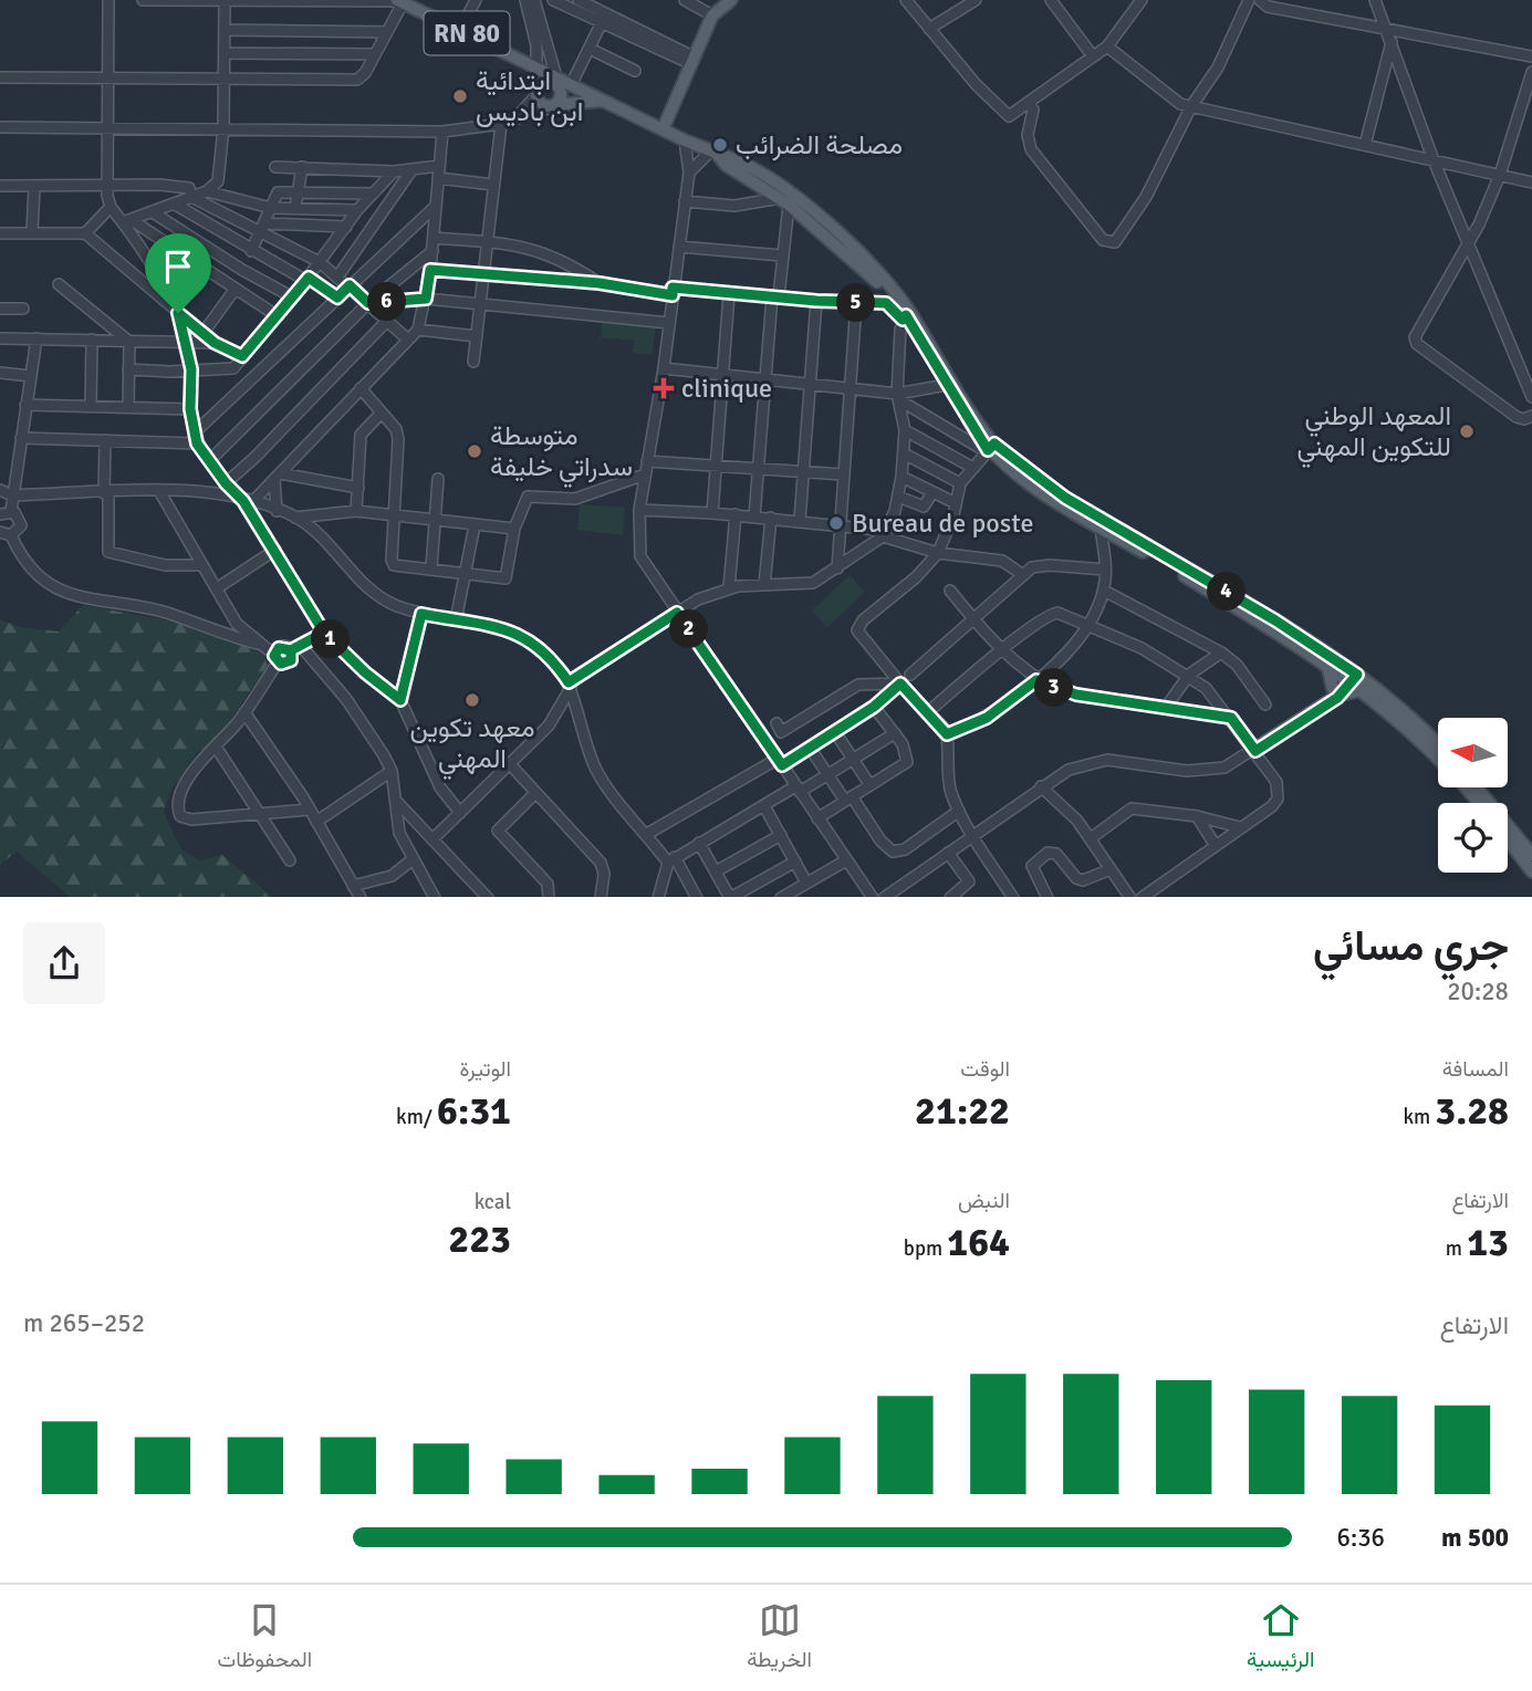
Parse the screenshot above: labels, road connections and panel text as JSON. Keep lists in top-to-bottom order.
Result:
{
  "streets": {
    "main road": ["RN 80"]
  },
  "places": {
    "other": [
      "ابتدائية ابن باديس",
      "مصلحة الضرائب",
      "المعهد الوطني للتكوين المهني",
      "متوسطة سدراتي خليفة",
      "Bureau de poste",
      "معهد تكوين المهني"
    ],
    "health": ["clinique"]
  },
  "north": "left",
  "page": {
    "pins": [
      "6",
      "5",
      "4",
      "2",
      "1",
      "3"
    ],
    "heading": ["جري مسائي", "20:28"],
    "stats": [
      ["المسافة", "3.28 km"],
      ["الوقت", "21:22"],
      ["الوتيرة", "6:31 /km"],
      ["الارتفاع", "13 m"],
      ["النبض", "164 bpm"],
      ["kcal", "223"]
    ],
    "chart": ["الارتفاع", "252–265 m"],
    "list": [
      {
        "name": "500 m",
        "note": "6:36"
      }
    ],
    "tabs": ["الرئيسية", "الخريطة", "المحفوظات"]
  }
}
